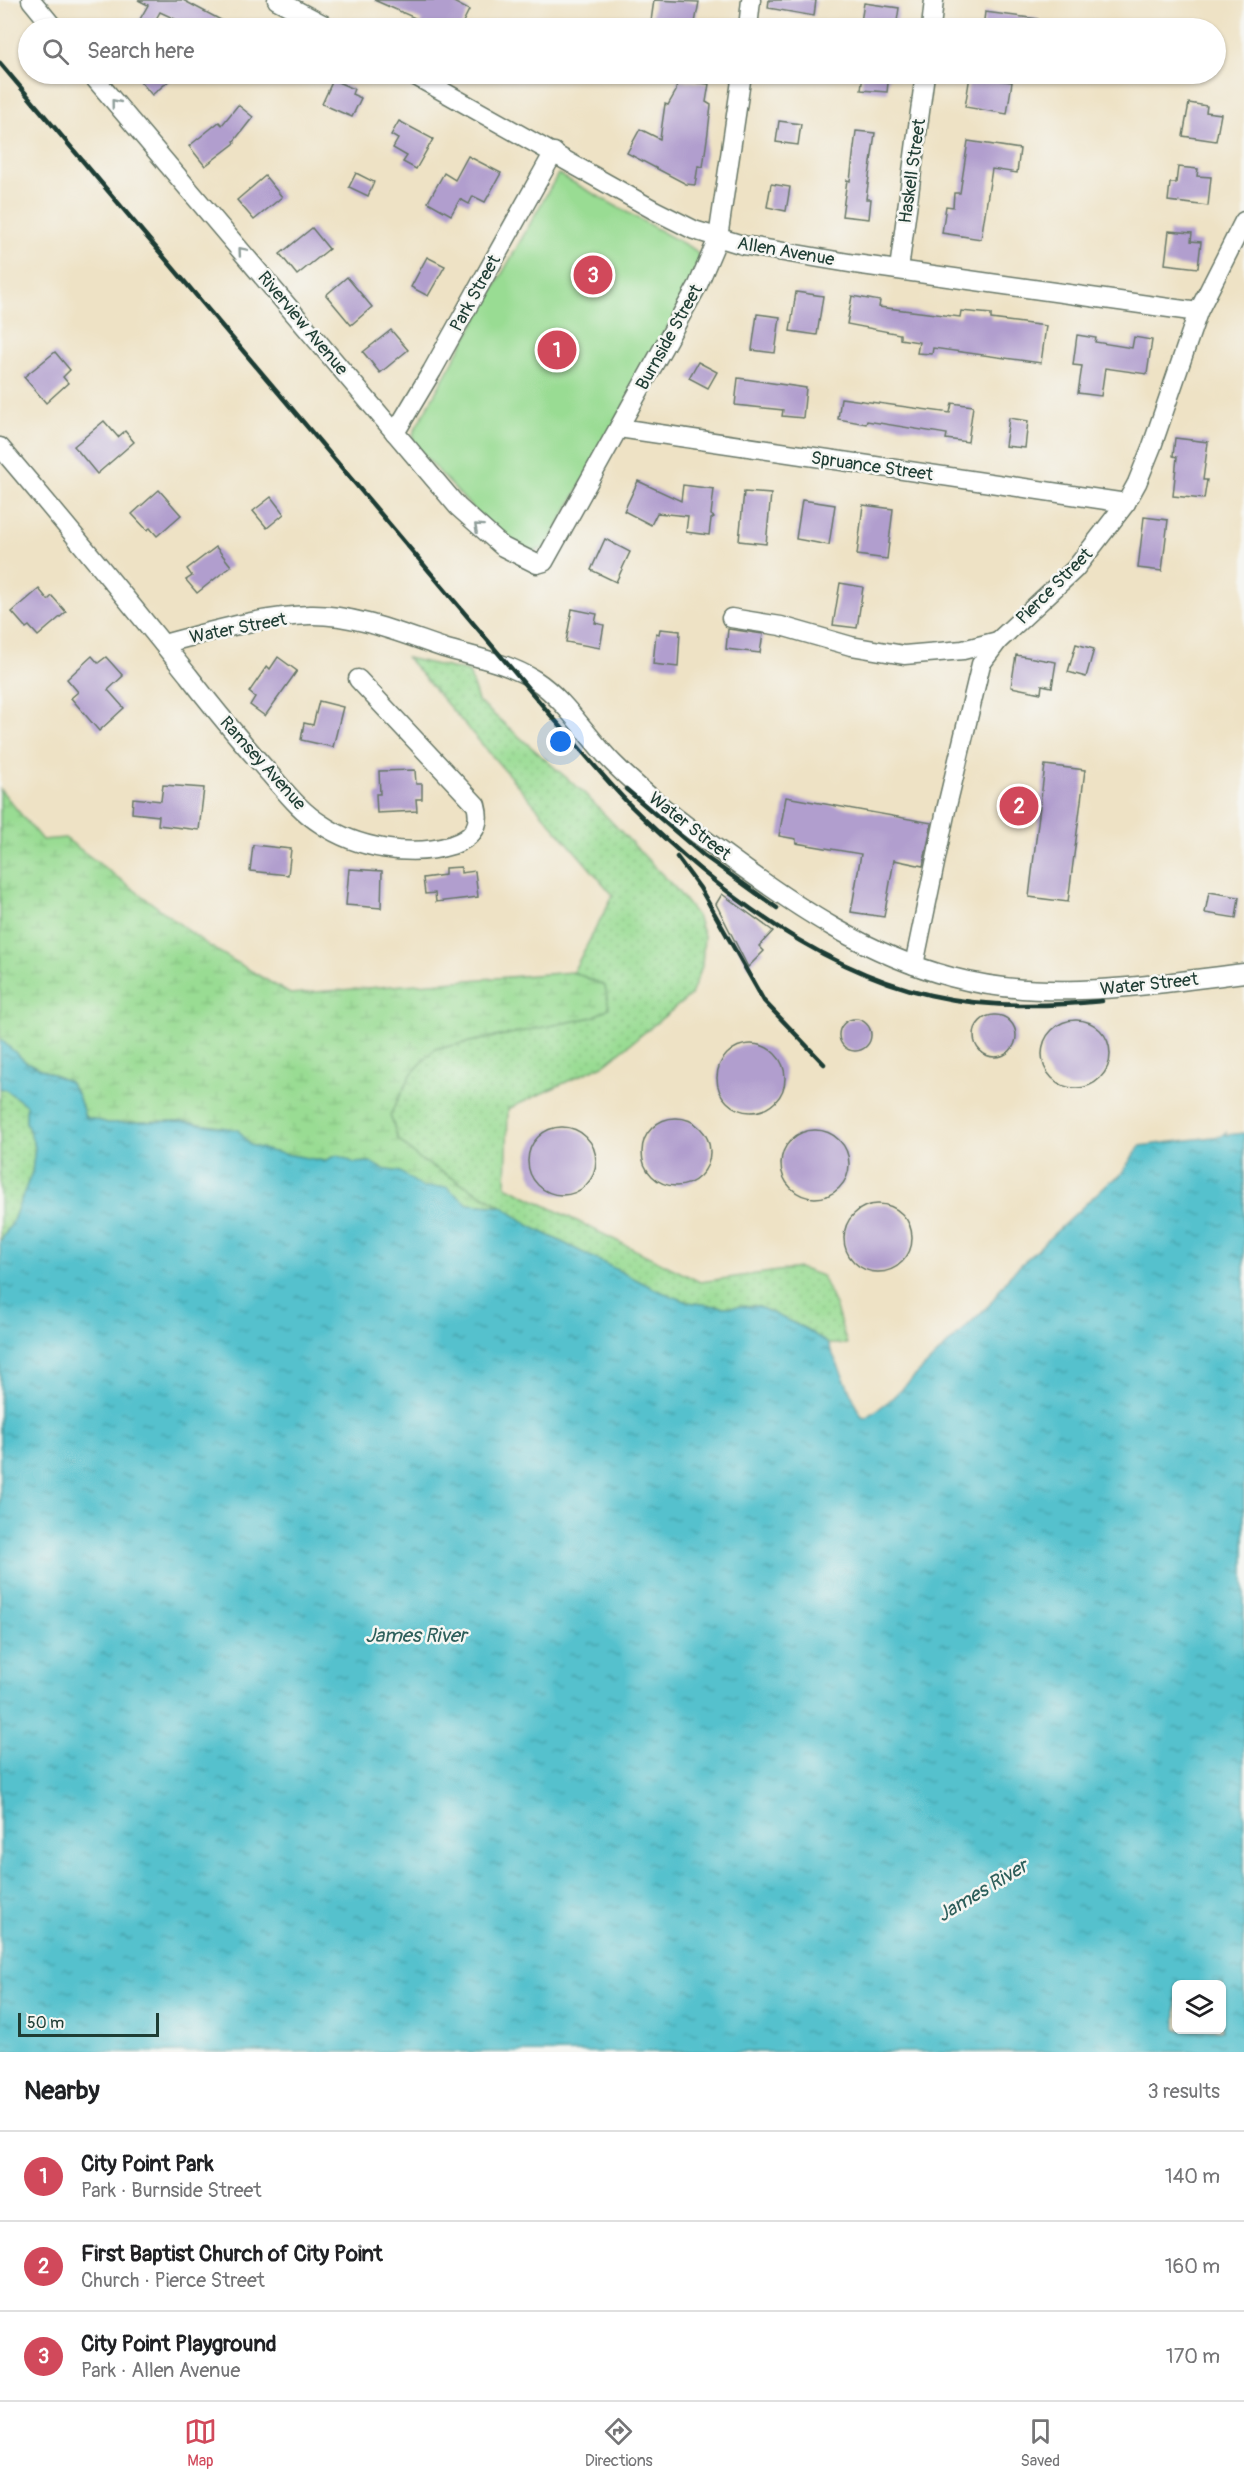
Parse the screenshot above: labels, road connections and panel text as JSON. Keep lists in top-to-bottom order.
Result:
{
  "streets": {
    "street": [
      "Haskell Street",
      "Allen Avenue",
      "Park Street",
      "Riverview Avenue",
      "Burnside Street",
      "Spruance Street",
      "Pierce Street",
      "Water Street",
      "Ramsey Avenue"
    ]
  },
  "crossings": [
    ["Haskell Street", "Allen Avenue"],
    ["Allen Avenue", "Park Street"],
    ["Allen Avenue", "Burnside Street"],
    ["Allen Avenue", "Pierce Street"],
    ["Park Street", "Riverview Avenue"],
    ["Riverview Avenue", "Burnside Street"],
    ["Burnside Street", "Spruance Street"],
    ["Spruance Street", "Pierce Street"],
    ["Pierce Street", "Water Street"],
    ["Water Street", "Ramsey Avenue"]
  ],
  "one_way": ["Riverview Avenue"],
  "water": ["James River"],
  "scale_bar": "50 m",
  "page": {
    "search": "Search here",
    "pins": ["3", "1", "2"],
    "scale": "50 m",
    "heading": ["Nearby", "3 results"],
    "list": [
      {
        "mark": "1",
        "name": "City Point Park",
        "note": "Park · Burnside Street",
        "value": "140 m"
      },
      {
        "mark": "2",
        "name": "First Baptist Church of City Point",
        "note": "Church · Pierce Street",
        "value": "160 m"
      },
      {
        "mark": "3",
        "name": "City Point Playground",
        "note": "Park · Allen Avenue",
        "value": "170 m"
      }
    ],
    "nav": ["Map", "Directions", "Saved"]
  }
}
